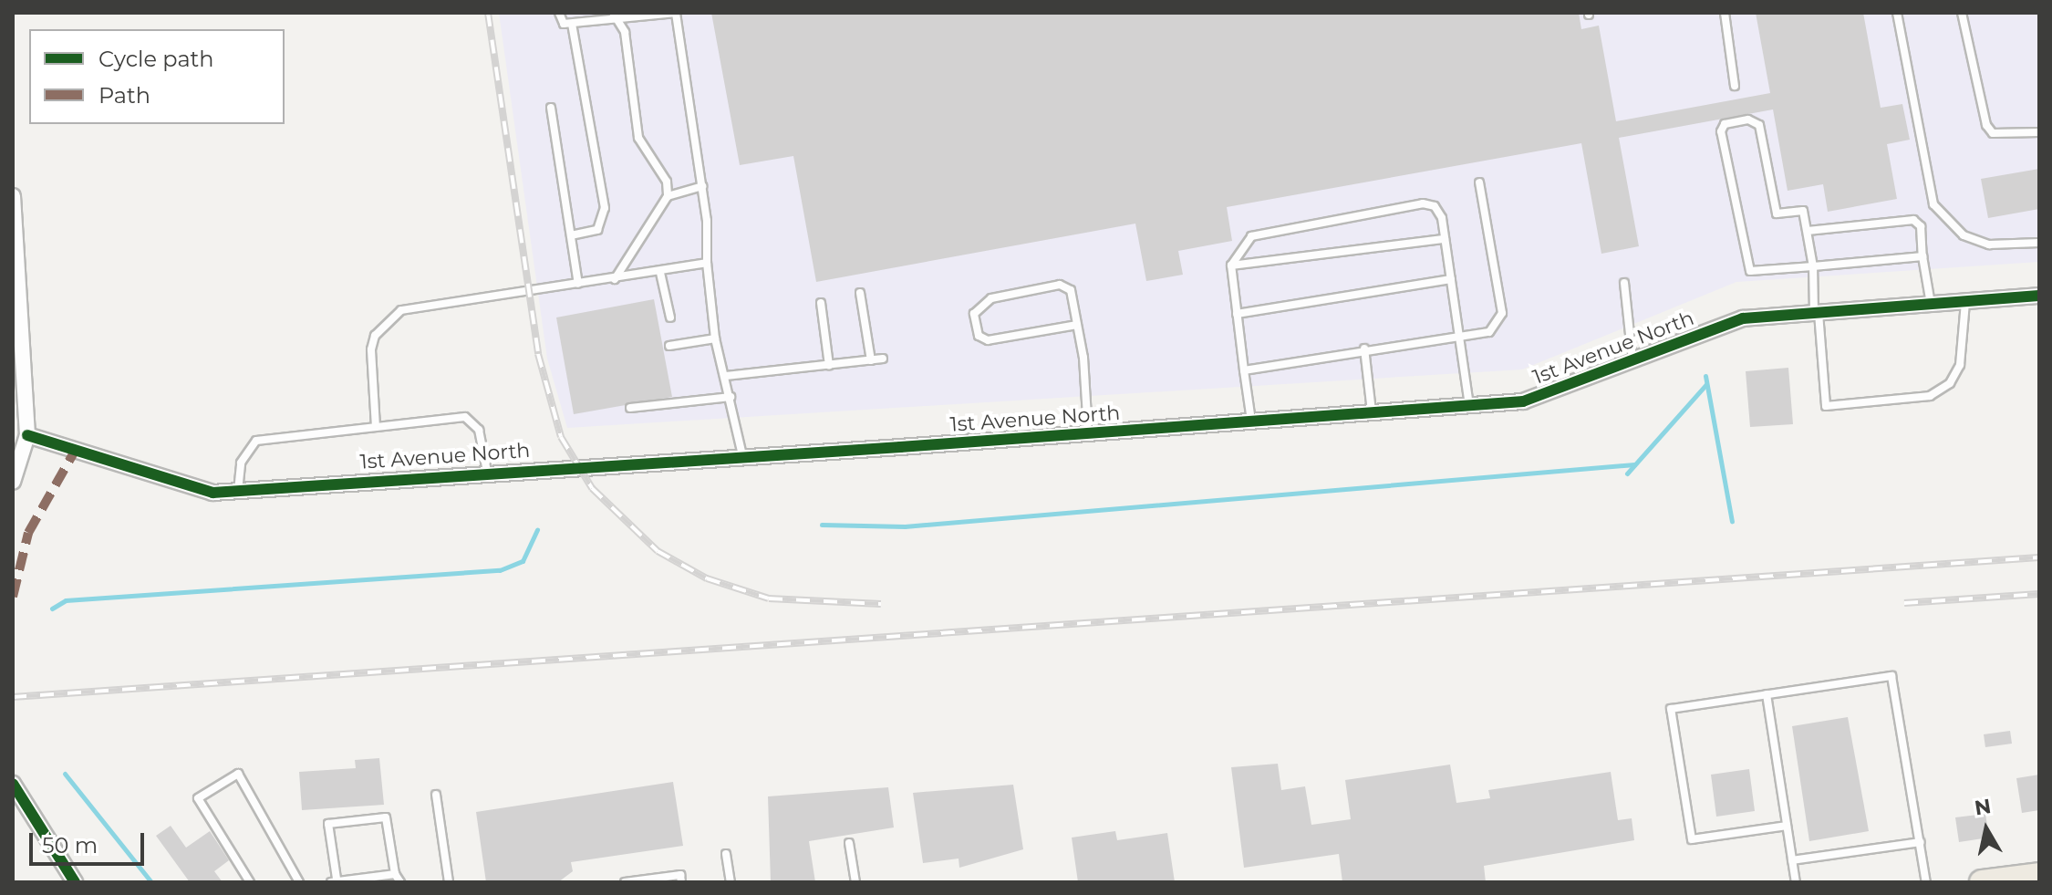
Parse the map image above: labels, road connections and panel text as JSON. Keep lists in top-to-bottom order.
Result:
{
  "streets": {
    "street": ["1st Avenue North"]
  },
  "legend": ["Cycle path", "Path"],
  "scale_bar": "50 m",
  "north": "top"
}
